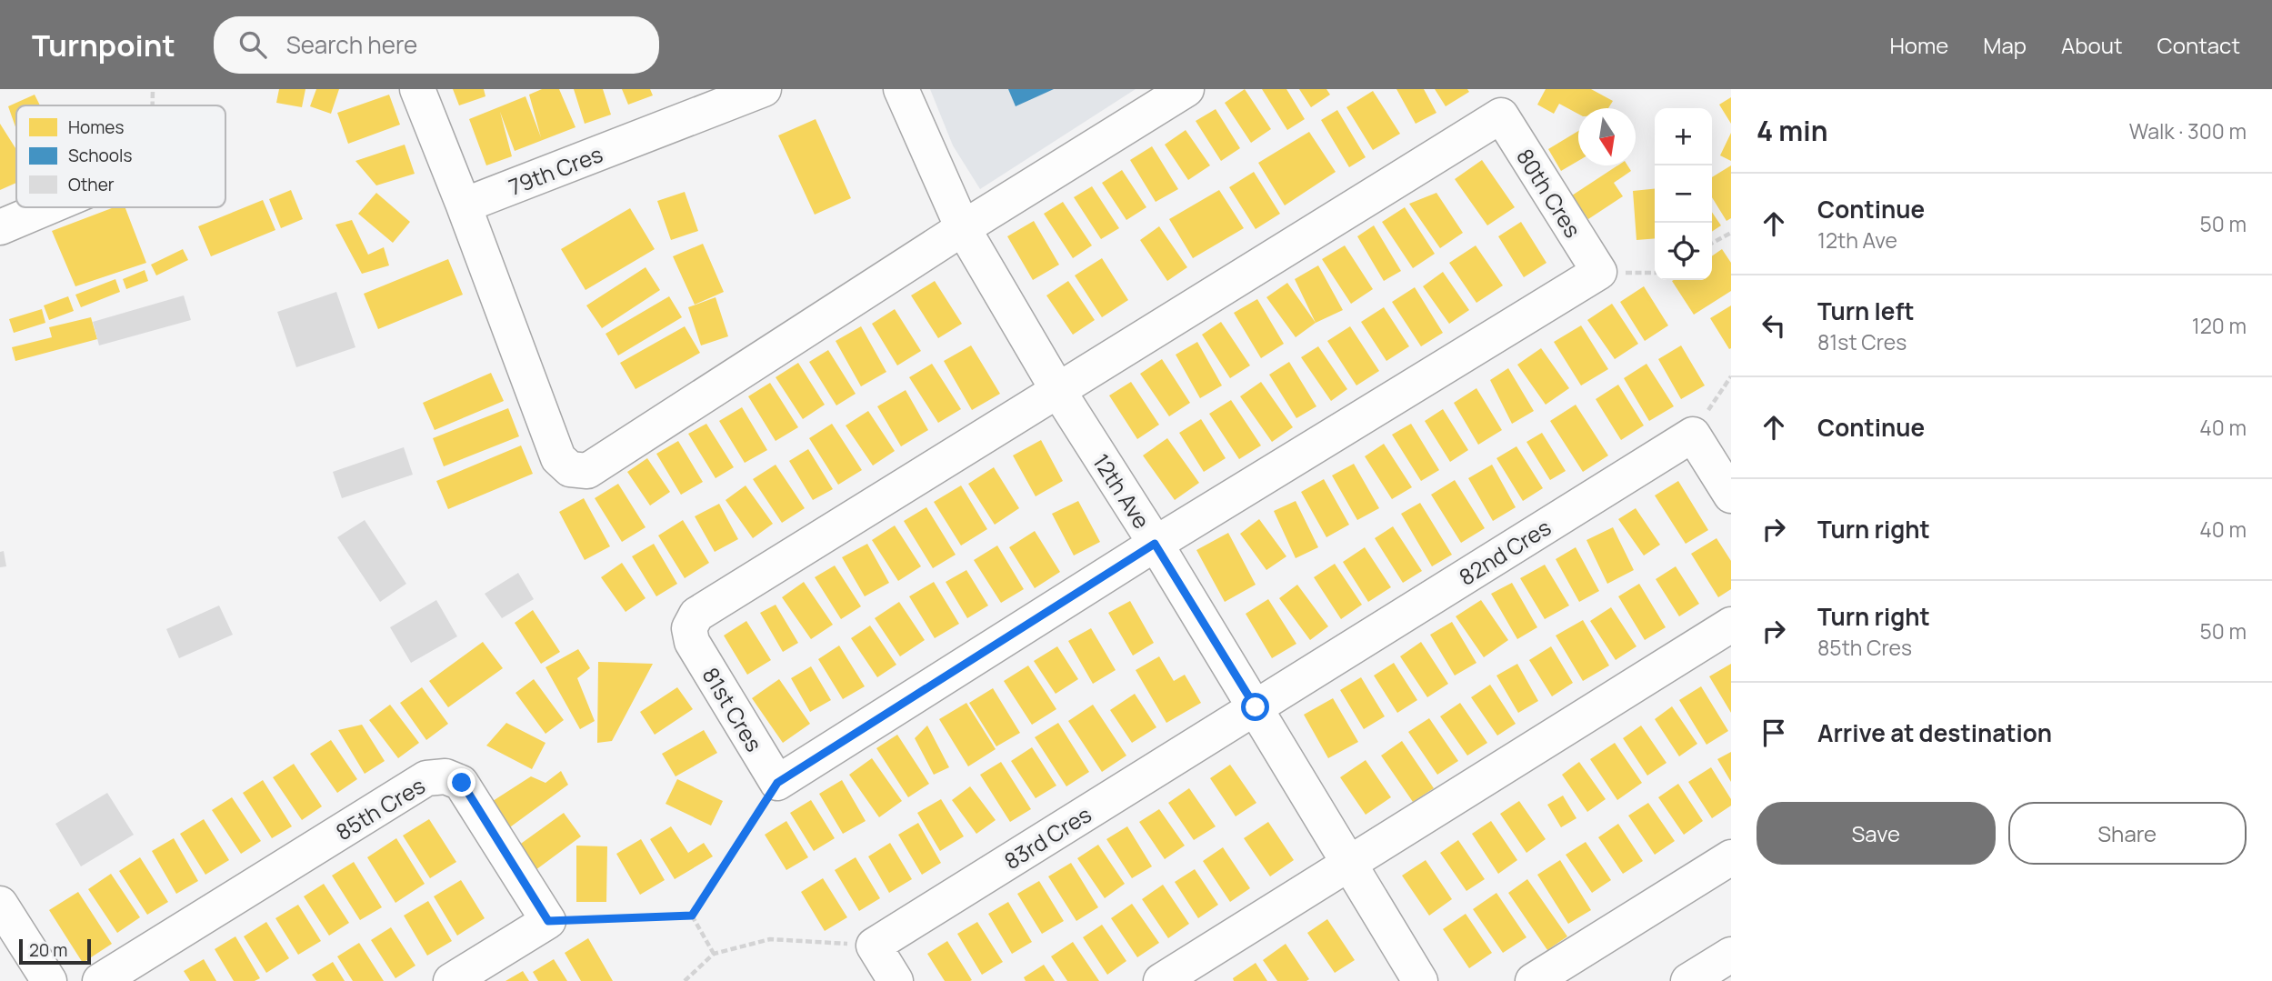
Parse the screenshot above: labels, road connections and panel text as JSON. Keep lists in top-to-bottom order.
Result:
{
  "streets": {
    "street": [
      "79th Cres",
      "80th Cres",
      "12th Ave",
      "82nd Cres",
      "81st Cres",
      "85th Cres",
      "83rd Cres"
    ]
  },
  "crossings": [
    ["80th Cres", "12th Ave"],
    ["80th Cres", "81st Cres"],
    ["12th Ave", "82nd Cres"],
    ["12th Ave", "81st Cres"],
    ["12th Ave", "83rd Cres"],
    ["82nd Cres", "83rd Cres"]
  ],
  "legend": ["Homes", "Schools", "Other"],
  "scale_bar": "20 m",
  "north": "bottom",
  "page": {
    "header": "Turnpoint",
    "search": "Search here",
    "nav": [
      "Home",
      "Map",
      "About",
      "Contact"
    ],
    "heading": ["4 min", "Walk · 300 m"],
    "map_buttons": ["+", "−"],
    "list": [
      ["Continue", "12th Ave", "50 m"],
      ["Turn left", "81st Cres", "120 m"],
      ["Continue", "40 m"],
      ["Turn right", "40 m"],
      ["Turn right", "85th Cres", "50 m"],
      "Arrive at destination"
    ],
    "buttons": ["Save", "Share"],
    "scale": "20 m"
  }
}
